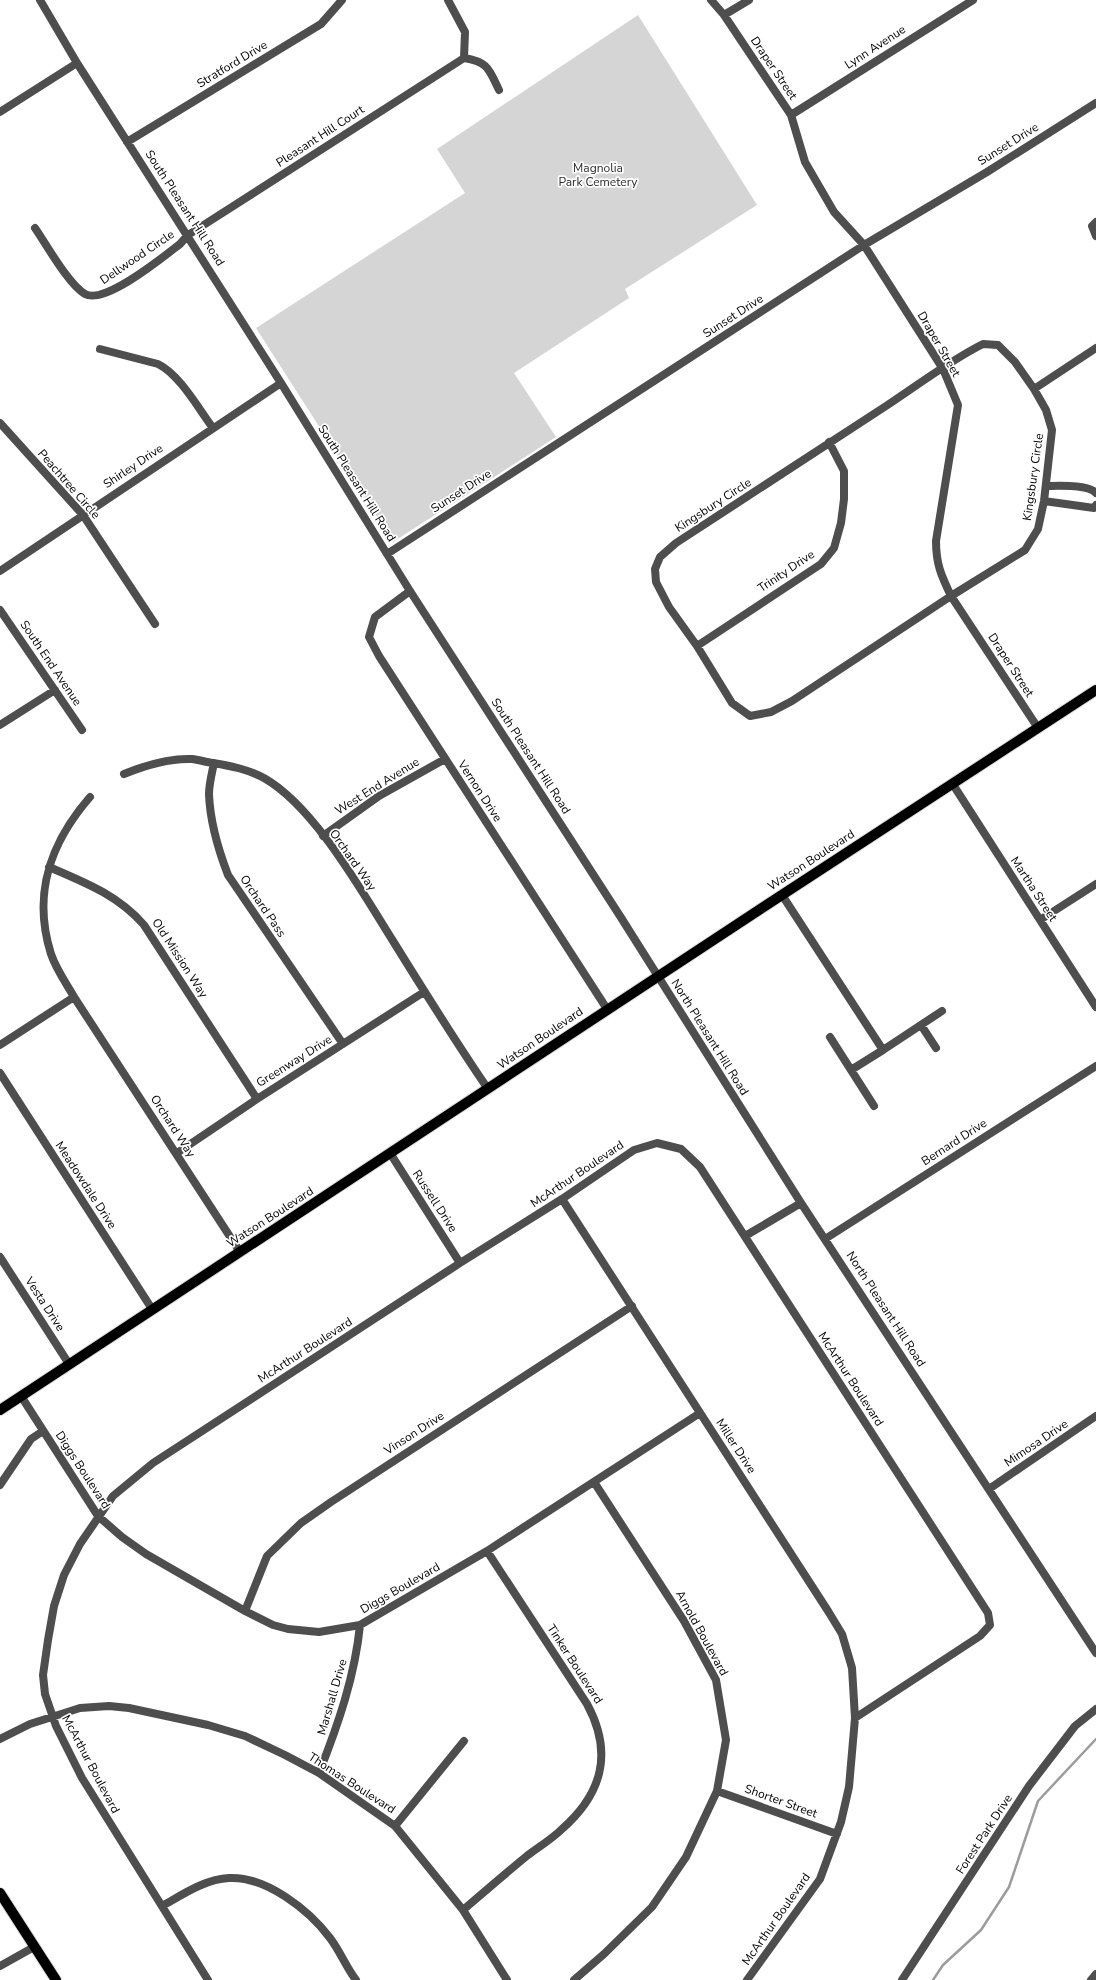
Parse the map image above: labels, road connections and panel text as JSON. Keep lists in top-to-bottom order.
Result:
{
  "streets": {
    "main road": ["Watson Boulevard"],
    "street": [
      "Lynn Avenue",
      "Stratford Drive",
      "Draper Street",
      "Pleasant Hill Court",
      "Sunset Drive",
      "South Pleasant Hill Road",
      "Dellwood Circle",
      "Shirley Drive",
      "Kingsbury Circle",
      "Peachtree Circle",
      "Trinity Drive",
      "South End Avenue",
      "West End Avenue",
      "Vernon Drive",
      "Orchard Way",
      "Martha Street",
      "Orchard Pass",
      "Old Mission Way",
      "North Pleasant Hill Road",
      "Greenway Drive",
      "Bernard Drive",
      "McArthur Boulevard",
      "Meadowdale Drive",
      "Russell Drive",
      "Vesta Drive",
      "Vinson Drive",
      "Mimosa Drive",
      "Miller Drive",
      "Diggs Boulevard",
      "Arnold Boulevard",
      "Tinker Boulevard",
      "Marshall Drive",
      "Thomas Boulevard",
      "Shorter Street",
      "Forest Park Drive"
    ]
  },
  "crossings": [
    ["Lynn Avenue", "Draper Street"],
    ["Stratford Drive", "South Pleasant Hill Road"],
    ["Draper Street", "Sunset Drive"],
    ["Draper Street", "Kingsbury Circle"],
    ["Draper Street", "Watson Boulevard"],
    ["Pleasant Hill Court", "South Pleasant Hill Road"],
    ["Pleasant Hill Court", "Dellwood Circle"],
    ["Sunset Drive", "South Pleasant Hill Road"],
    ["South Pleasant Hill Road", "Dellwood Circle"],
    ["South Pleasant Hill Road", "Shirley Drive"],
    ["South Pleasant Hill Road", "Vernon Drive"],
    ["South Pleasant Hill Road", "Watson Boulevard"],
    ["South Pleasant Hill Road", "North Pleasant Hill Road"],
    ["Shirley Drive", "Peachtree Circle"],
    ["Kingsbury Circle", "Trinity Drive"],
    ["West End Avenue", "Vernon Drive"],
    ["West End Avenue", "Orchard Way"],
    ["Vernon Drive", "Watson Boulevard"],
    ["Orchard Way", "Watson Boulevard"],
    ["Orchard Way", "Orchard Pass"],
    ["Orchard Way", "Old Mission Way"],
    ["Orchard Way", "Greenway Drive"],
    ["Watson Boulevard", "Martha Street"],
    ["Watson Boulevard", "North Pleasant Hill Road"],
    ["Watson Boulevard", "Meadowdale Drive"],
    ["Watson Boulevard", "Russell Drive"],
    ["Watson Boulevard", "Vesta Drive"],
    ["Watson Boulevard", "Diggs Boulevard"],
    ["Orchard Pass", "Greenway Drive"],
    ["Old Mission Way", "Greenway Drive"],
    ["North Pleasant Hill Road", "Bernard Drive"],
    ["North Pleasant Hill Road", "Mimosa Drive"],
    ["McArthur Boulevard", "Russell Drive"],
    ["McArthur Boulevard", "Miller Drive"],
    ["McArthur Boulevard", "Diggs Boulevard"],
    ["McArthur Boulevard", "Thomas Boulevard"],
    ["McArthur Boulevard", "Shorter Street"],
    ["Vinson Drive", "Miller Drive"],
    ["Vinson Drive", "Diggs Boulevard"],
    ["Miller Drive", "Diggs Boulevard"],
    ["Diggs Boulevard", "Arnold Boulevard"],
    ["Diggs Boulevard", "Tinker Boulevard"],
    ["Diggs Boulevard", "Marshall Drive"],
    ["Arnold Boulevard", "Shorter Street"],
    ["Tinker Boulevard", "Thomas Boulevard"],
    ["Marshall Drive", "Thomas Boulevard"]
  ],
  "parks": ["Magnolia Park Cemetery"]
}
